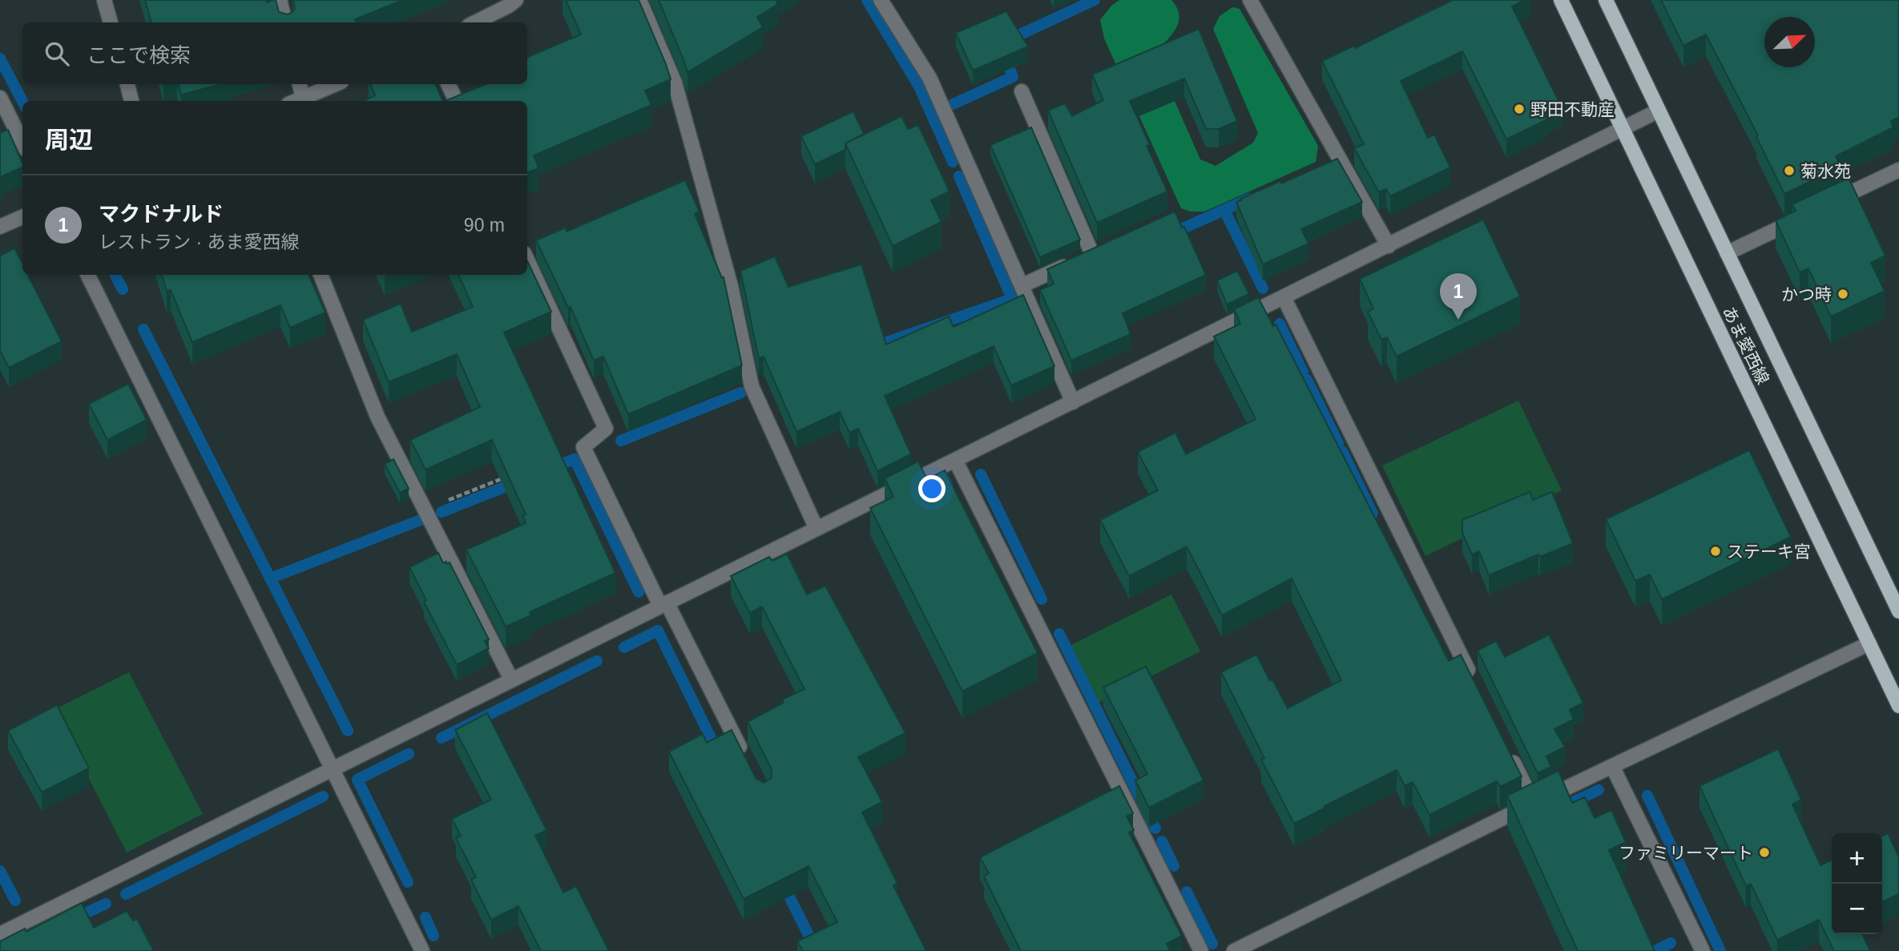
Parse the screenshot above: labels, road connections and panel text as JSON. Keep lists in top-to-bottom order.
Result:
{
  "streets": {
    "main road": ["あま愛西線"]
  },
  "places": [
    "野田不動産",
    "菊水苑",
    "かつ時",
    "ステーキ宮",
    "ファミリーマート"
  ],
  "north": "top right",
  "page": {
    "search": "ここで検索",
    "heading": "周辺",
    "list": [
      {
        "mark": "1",
        "name": "マクドナルド",
        "note": "レストラン · あま愛西線",
        "value": "90 m"
      }
    ],
    "pins": "1",
    "map_buttons": ["+", "−"]
  }
}
